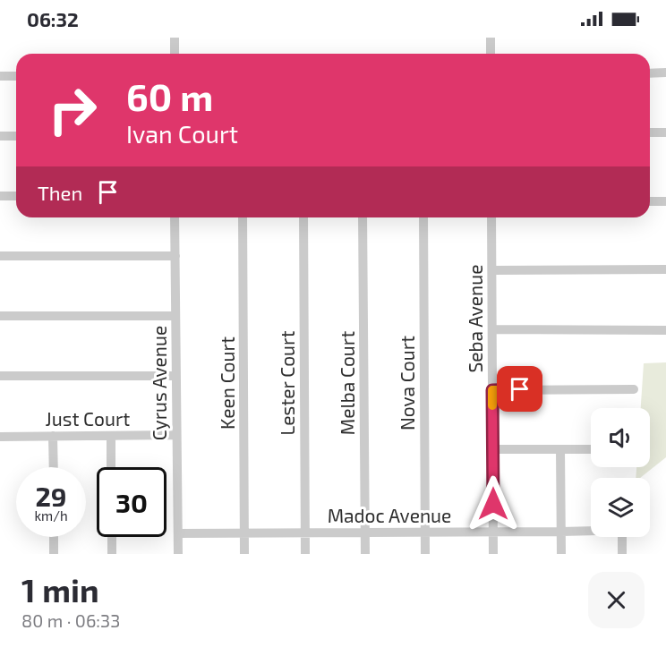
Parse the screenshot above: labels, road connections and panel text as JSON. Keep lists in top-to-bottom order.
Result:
{
  "streets": {
    "street": [
      "Seba Avenue",
      "Cyrus Avenue",
      "Keen Court",
      "Lester Court",
      "Melba Court",
      "Nova Court",
      "Just Court",
      "Madoc Avenue"
    ]
  },
  "crossings": [
    ["Seba Avenue", "Madoc Avenue"],
    ["Cyrus Avenue", "Just Court"],
    ["Cyrus Avenue", "Madoc Avenue"],
    ["Keen Court", "Madoc Avenue"],
    ["Lester Court", "Madoc Avenue"],
    ["Melba Court", "Madoc Avenue"],
    ["Nova Court", "Madoc Avenue"]
  ],
  "page": {
    "status": "06:32",
    "turn": ["60 m", "Ivan Court"],
    "then": "Then",
    "speed": "29 km/h",
    "limit": "30",
    "heading": ["1 min", "80 m · 06:33"]
  }
}
